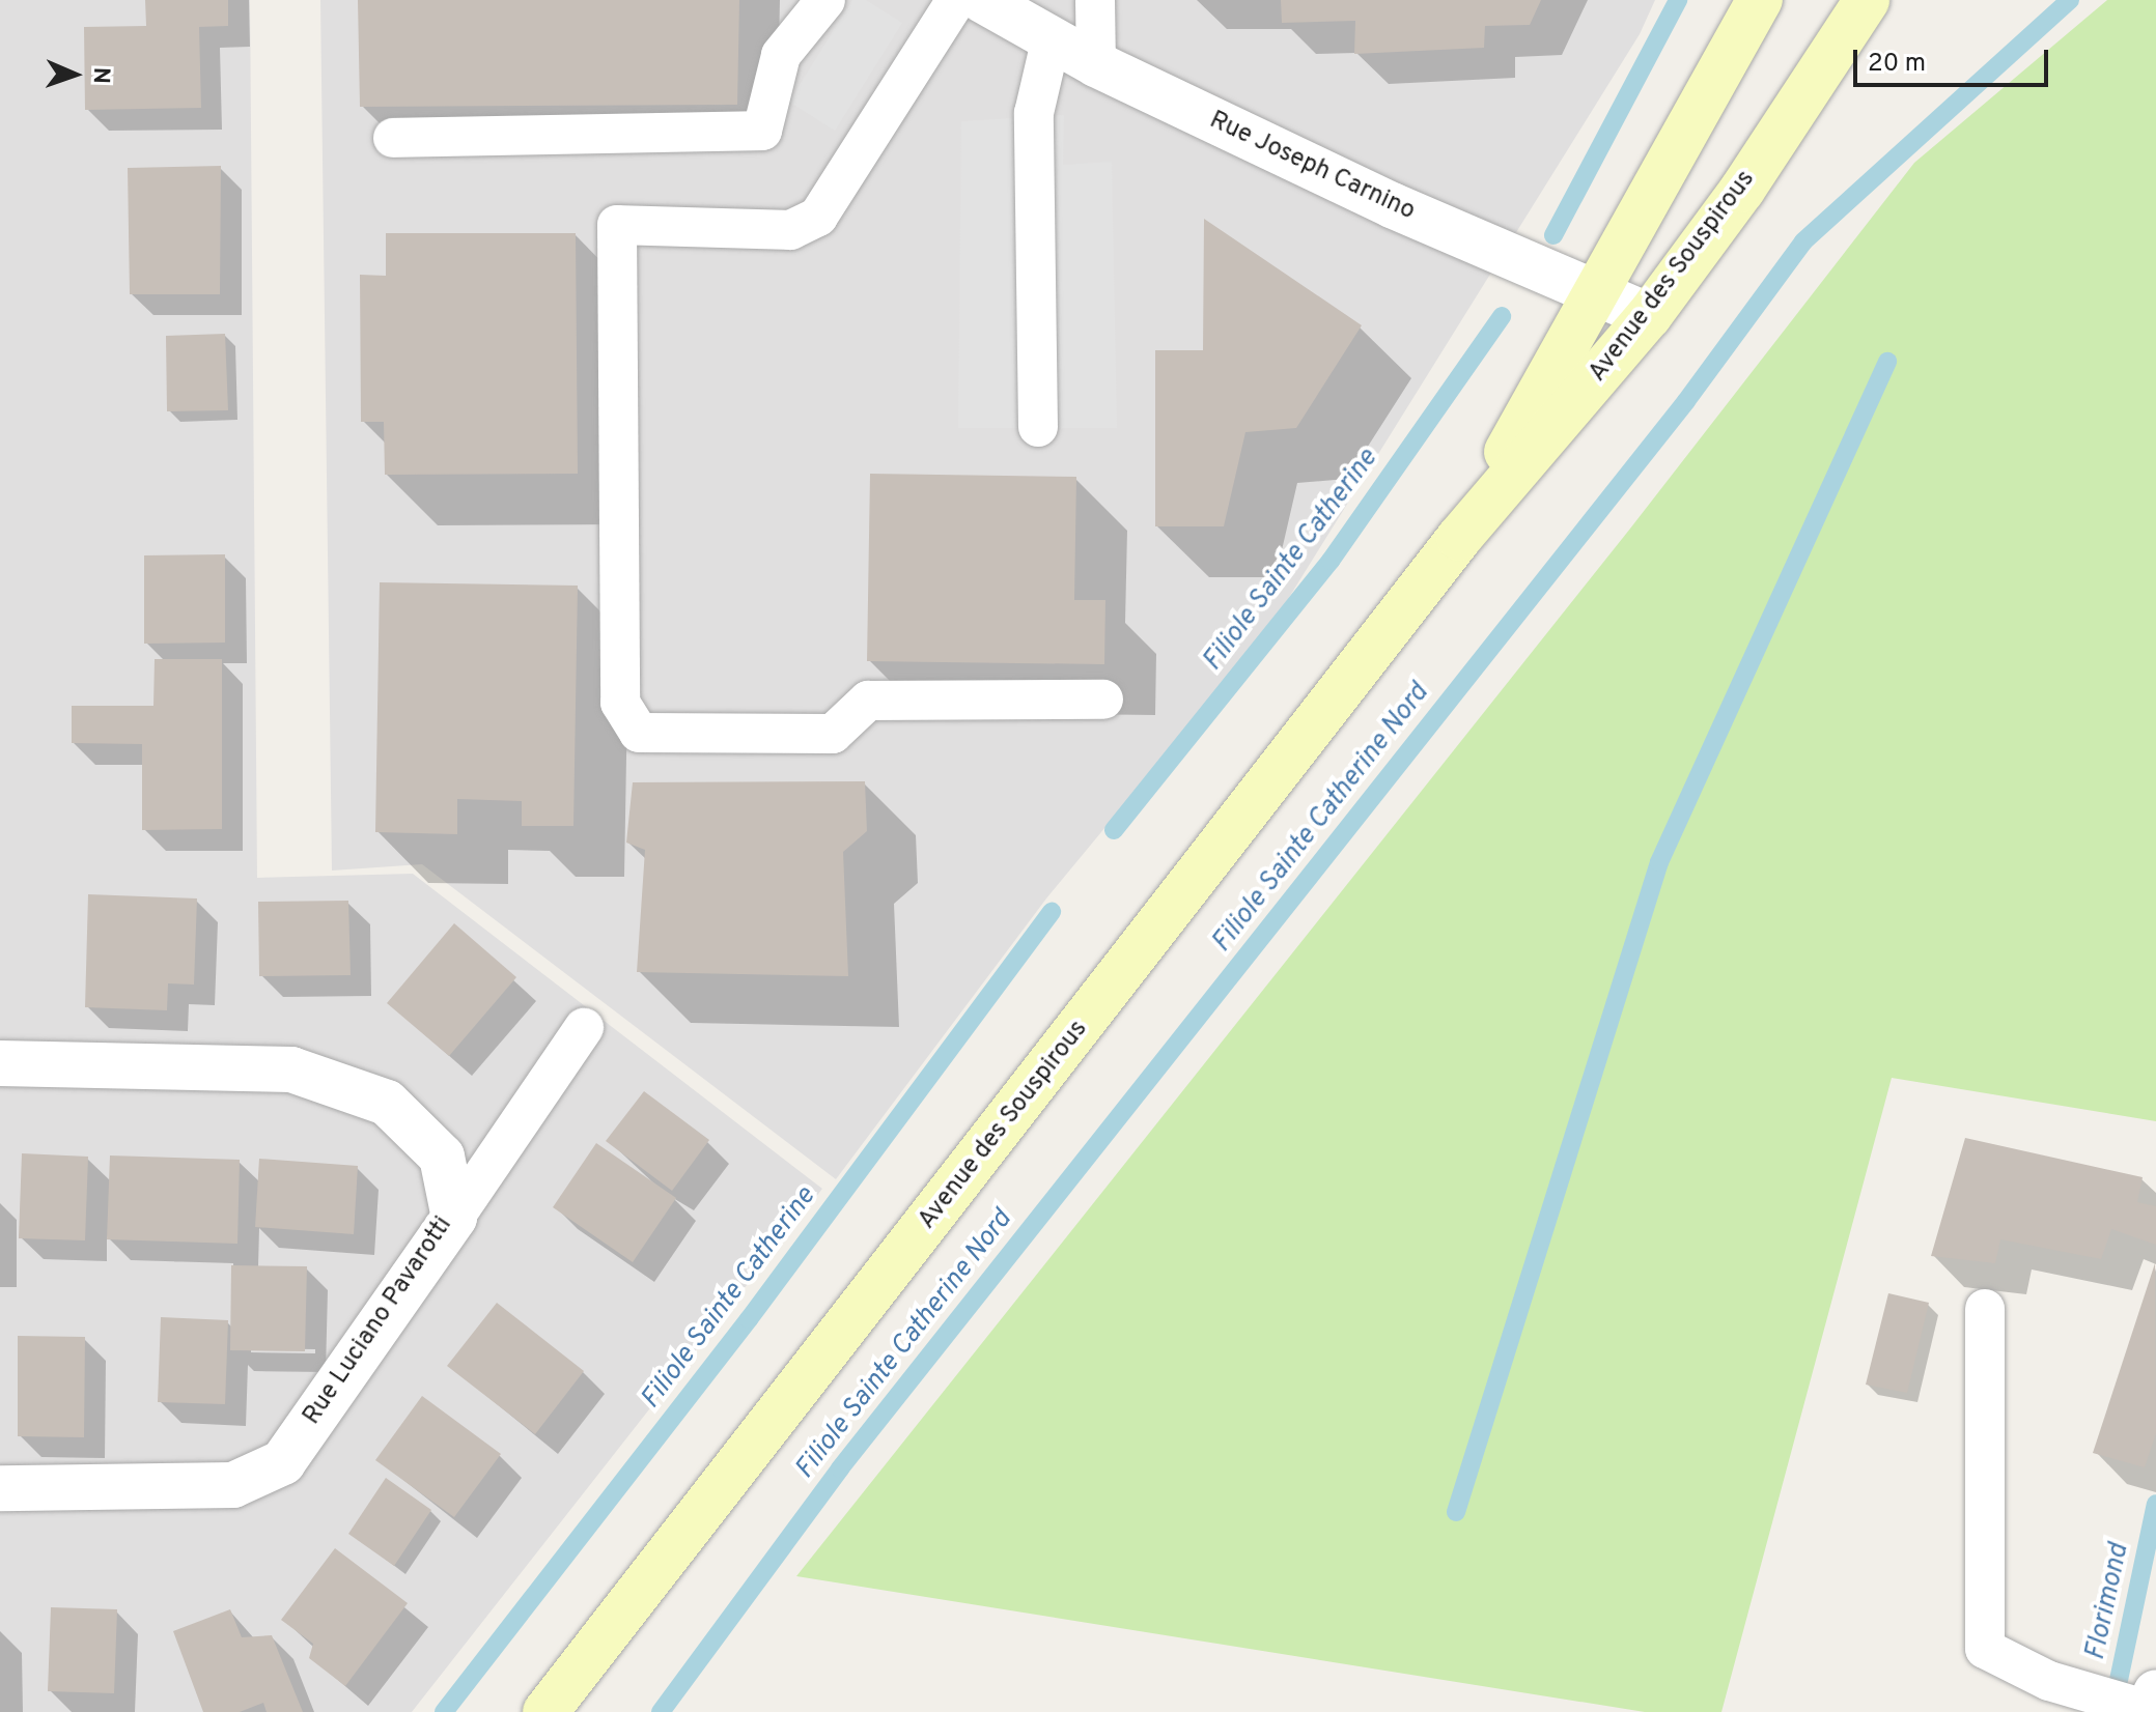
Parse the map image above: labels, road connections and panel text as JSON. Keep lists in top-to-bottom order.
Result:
{
  "streets": {
    "main road": ["Avenue des Souspirous"],
    "street": ["Rue Joseph Carnino", "Rue Luciano Pavarotti"]
  },
  "crossings": [
    ["Rue Joseph Carnino", "Avenue des Souspirous"]
  ],
  "water": ["Filiole Sainte Catherine", "Filiole Sainte Catherine Nord", "Florimond"],
  "scale_bar": "20 m",
  "north": "right"
}
